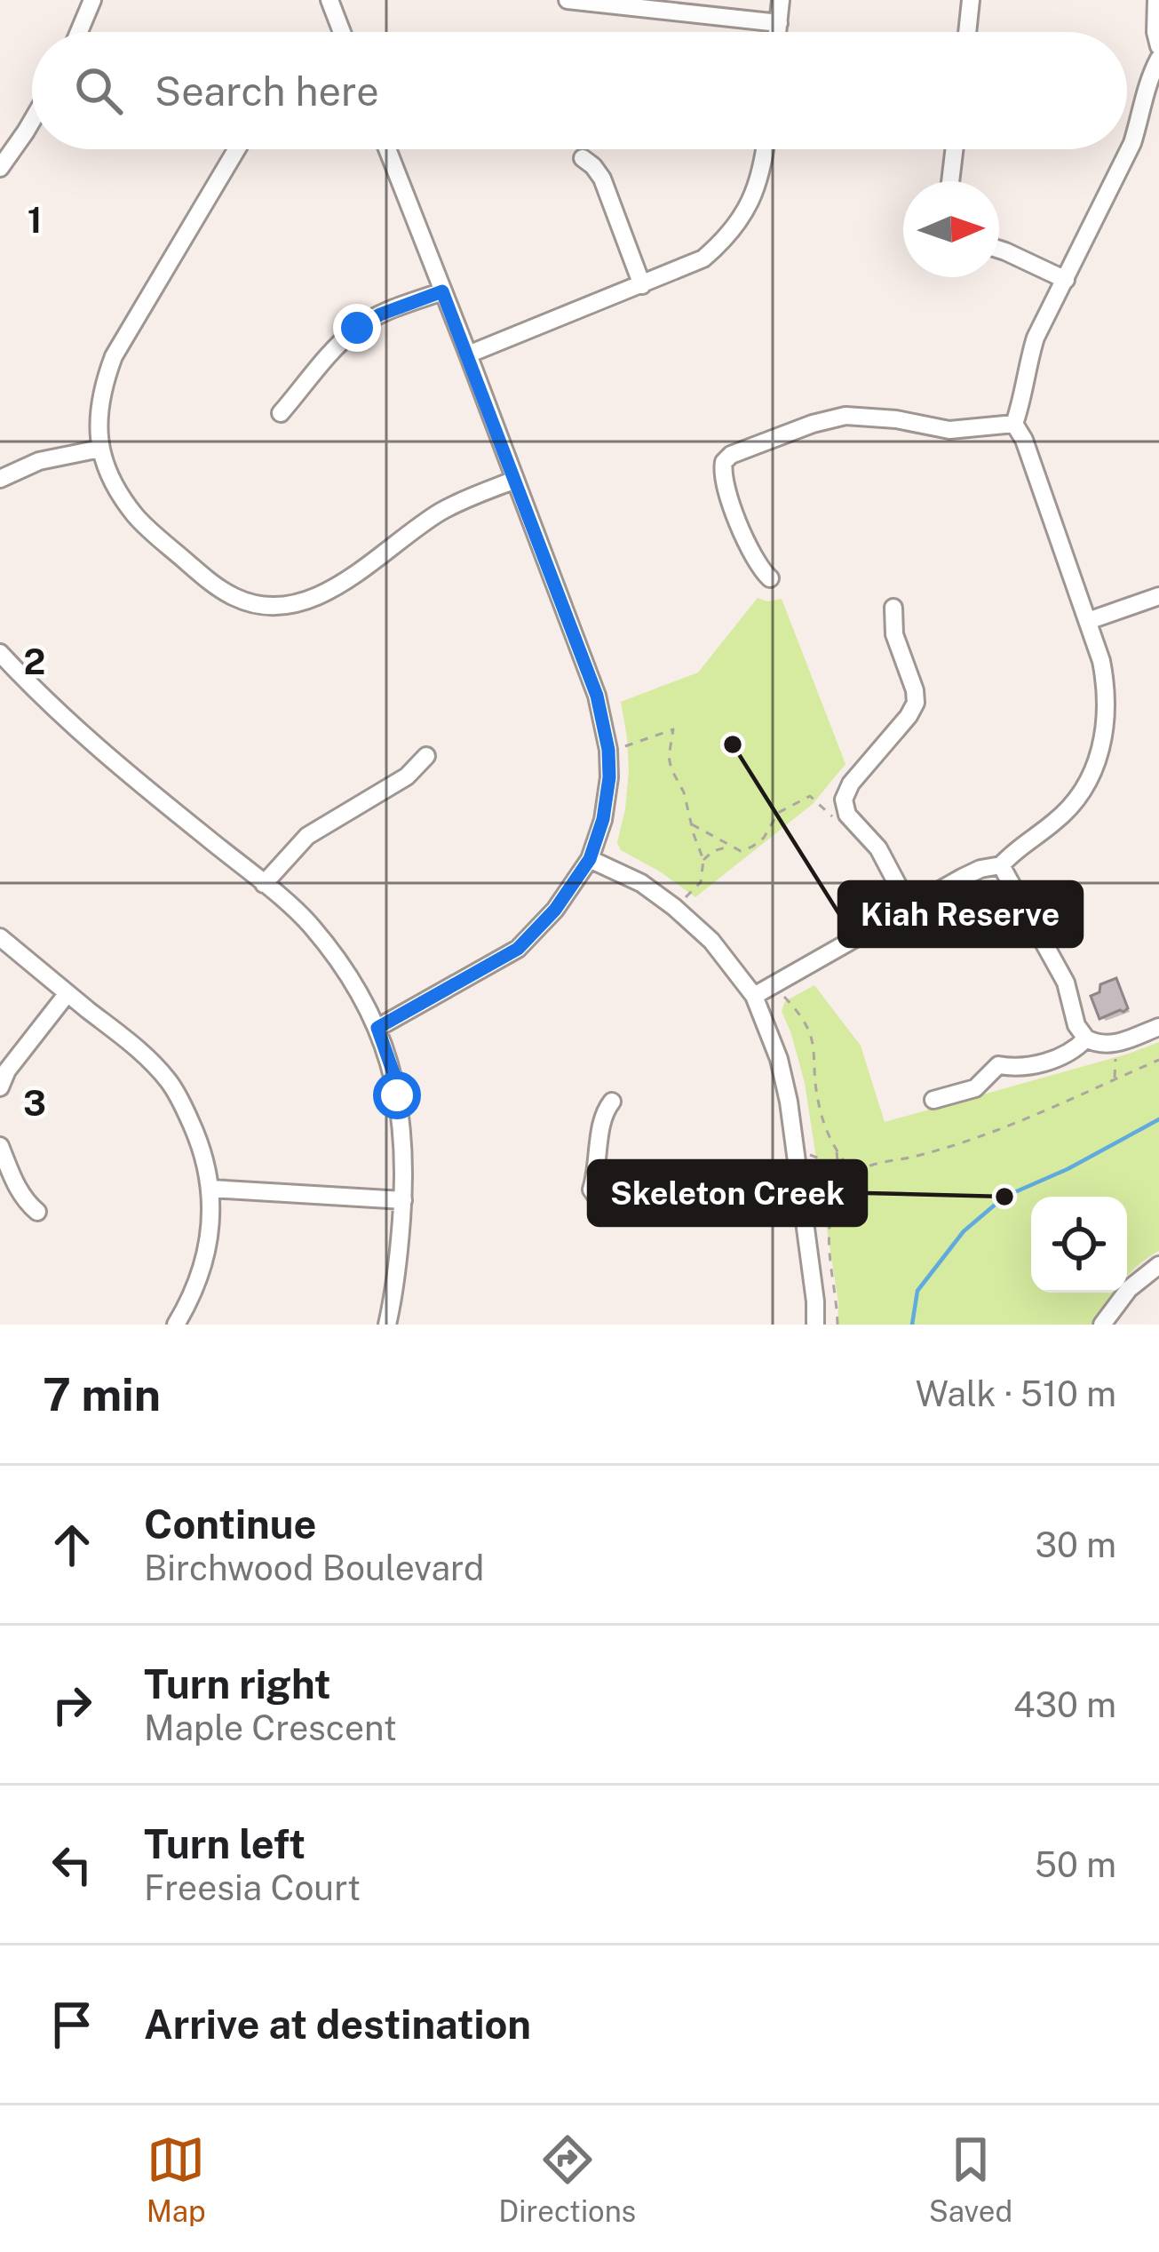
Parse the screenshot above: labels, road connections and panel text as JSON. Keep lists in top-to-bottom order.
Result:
{
  "places": ["Kiah Reserve", "Skeleton Creek"],
  "north": "right",
  "page": {
    "search": "Search here",
    "heading": ["7 min", "Walk · 510 m"],
    "list": [
      ["Continue", "Birchwood Boulevard", "30 m"],
      ["Turn right", "Maple Crescent", "430 m"],
      ["Turn left", "Freesia Court", "50 m"],
      "Arrive at destination"
    ],
    "nav": ["Map", "Directions", "Saved"]
  },
  "grid": {
    "rows": ["1", "2", "3"]
  }
}
